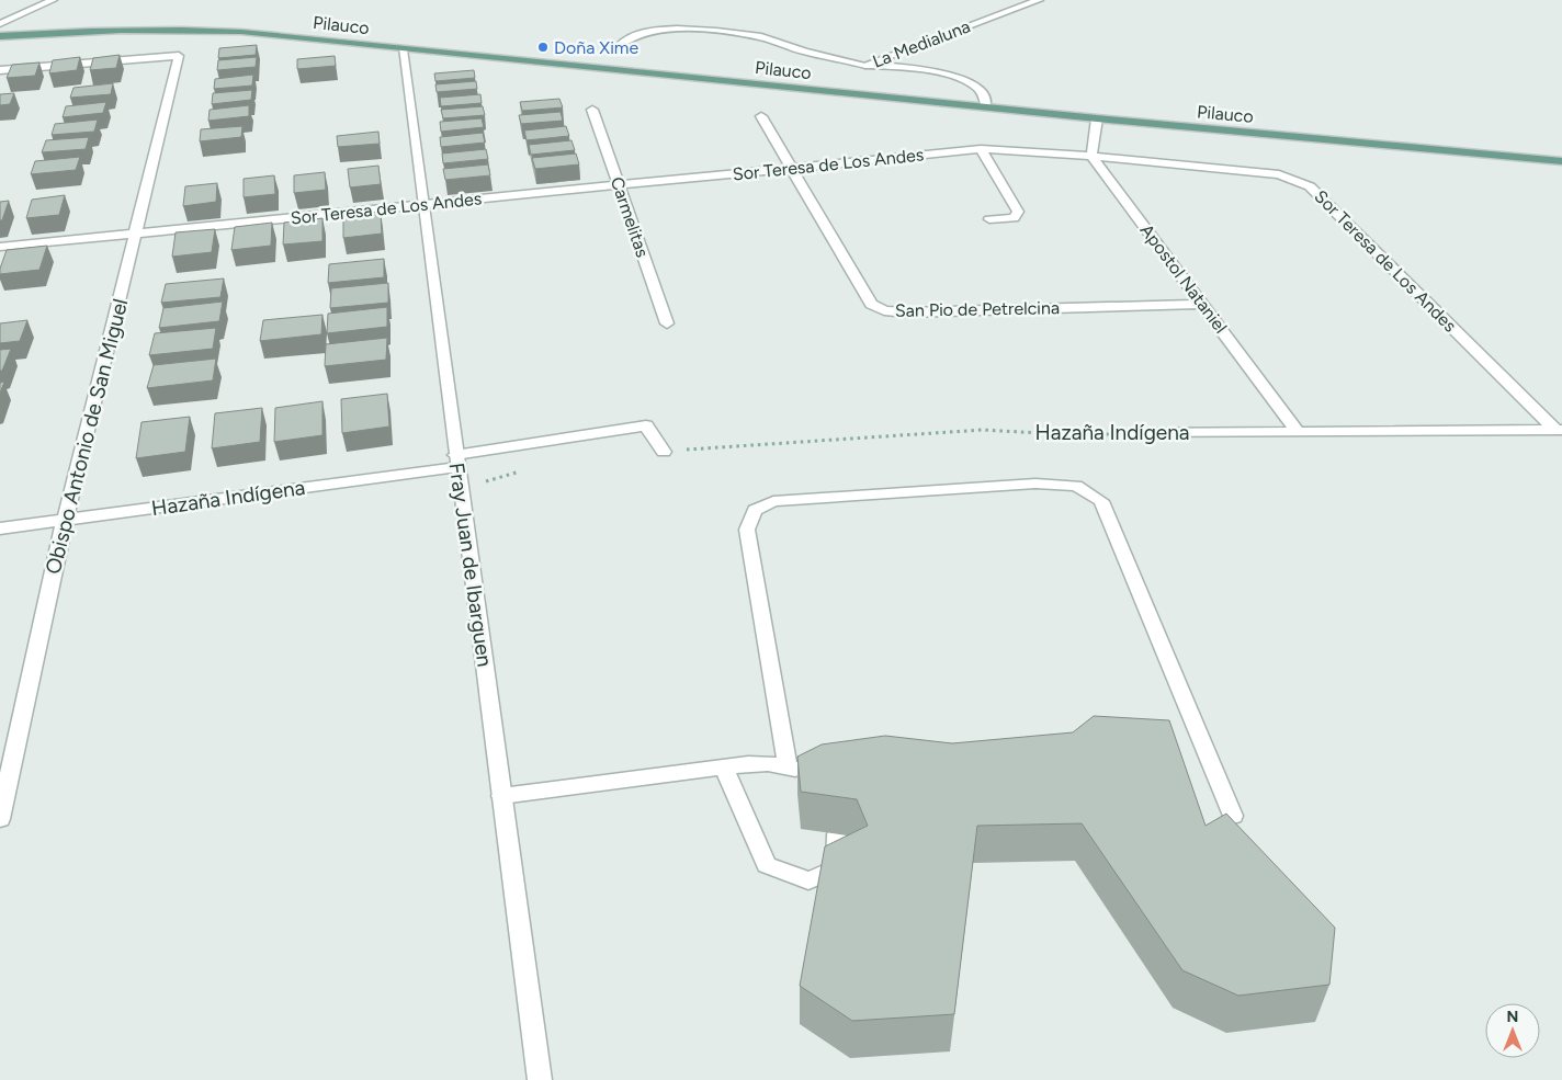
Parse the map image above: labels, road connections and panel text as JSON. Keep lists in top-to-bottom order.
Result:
{
  "streets": {
    "main road": ["Pilauco"],
    "street": [
      "La Medialuna",
      "Sor Teresa de Los Andes",
      "Carmelitas",
      "Apostol Nataniel",
      "San Pio de Petrelcina",
      "Hazaña Indígena",
      "Obispo Antonio de San Miguel",
      "Fray Juan de Ibarguen"
    ]
  },
  "crossings": [
    ["Pilauco", "La Medialuna"],
    ["Pilauco", "Fray Juan de Ibarguen"],
    ["Sor Teresa de Los Andes", "Carmelitas"],
    ["Sor Teresa de Los Andes", "Apostol Nataniel"],
    ["Sor Teresa de Los Andes", "San Pio de Petrelcina"],
    ["Sor Teresa de Los Andes", "Hazaña Indígena"],
    ["Sor Teresa de Los Andes", "Obispo Antonio de San Miguel"],
    ["Sor Teresa de Los Andes", "Fray Juan de Ibarguen"],
    ["Apostol Nataniel", "San Pio de Petrelcina"],
    ["Apostol Nataniel", "Hazaña Indígena"],
    ["Hazaña Indígena", "Obispo Antonio de San Miguel"],
    ["Hazaña Indígena", "Fray Juan de Ibarguen"]
  ],
  "places": ["Doña Xime"],
  "north": "top"
}
